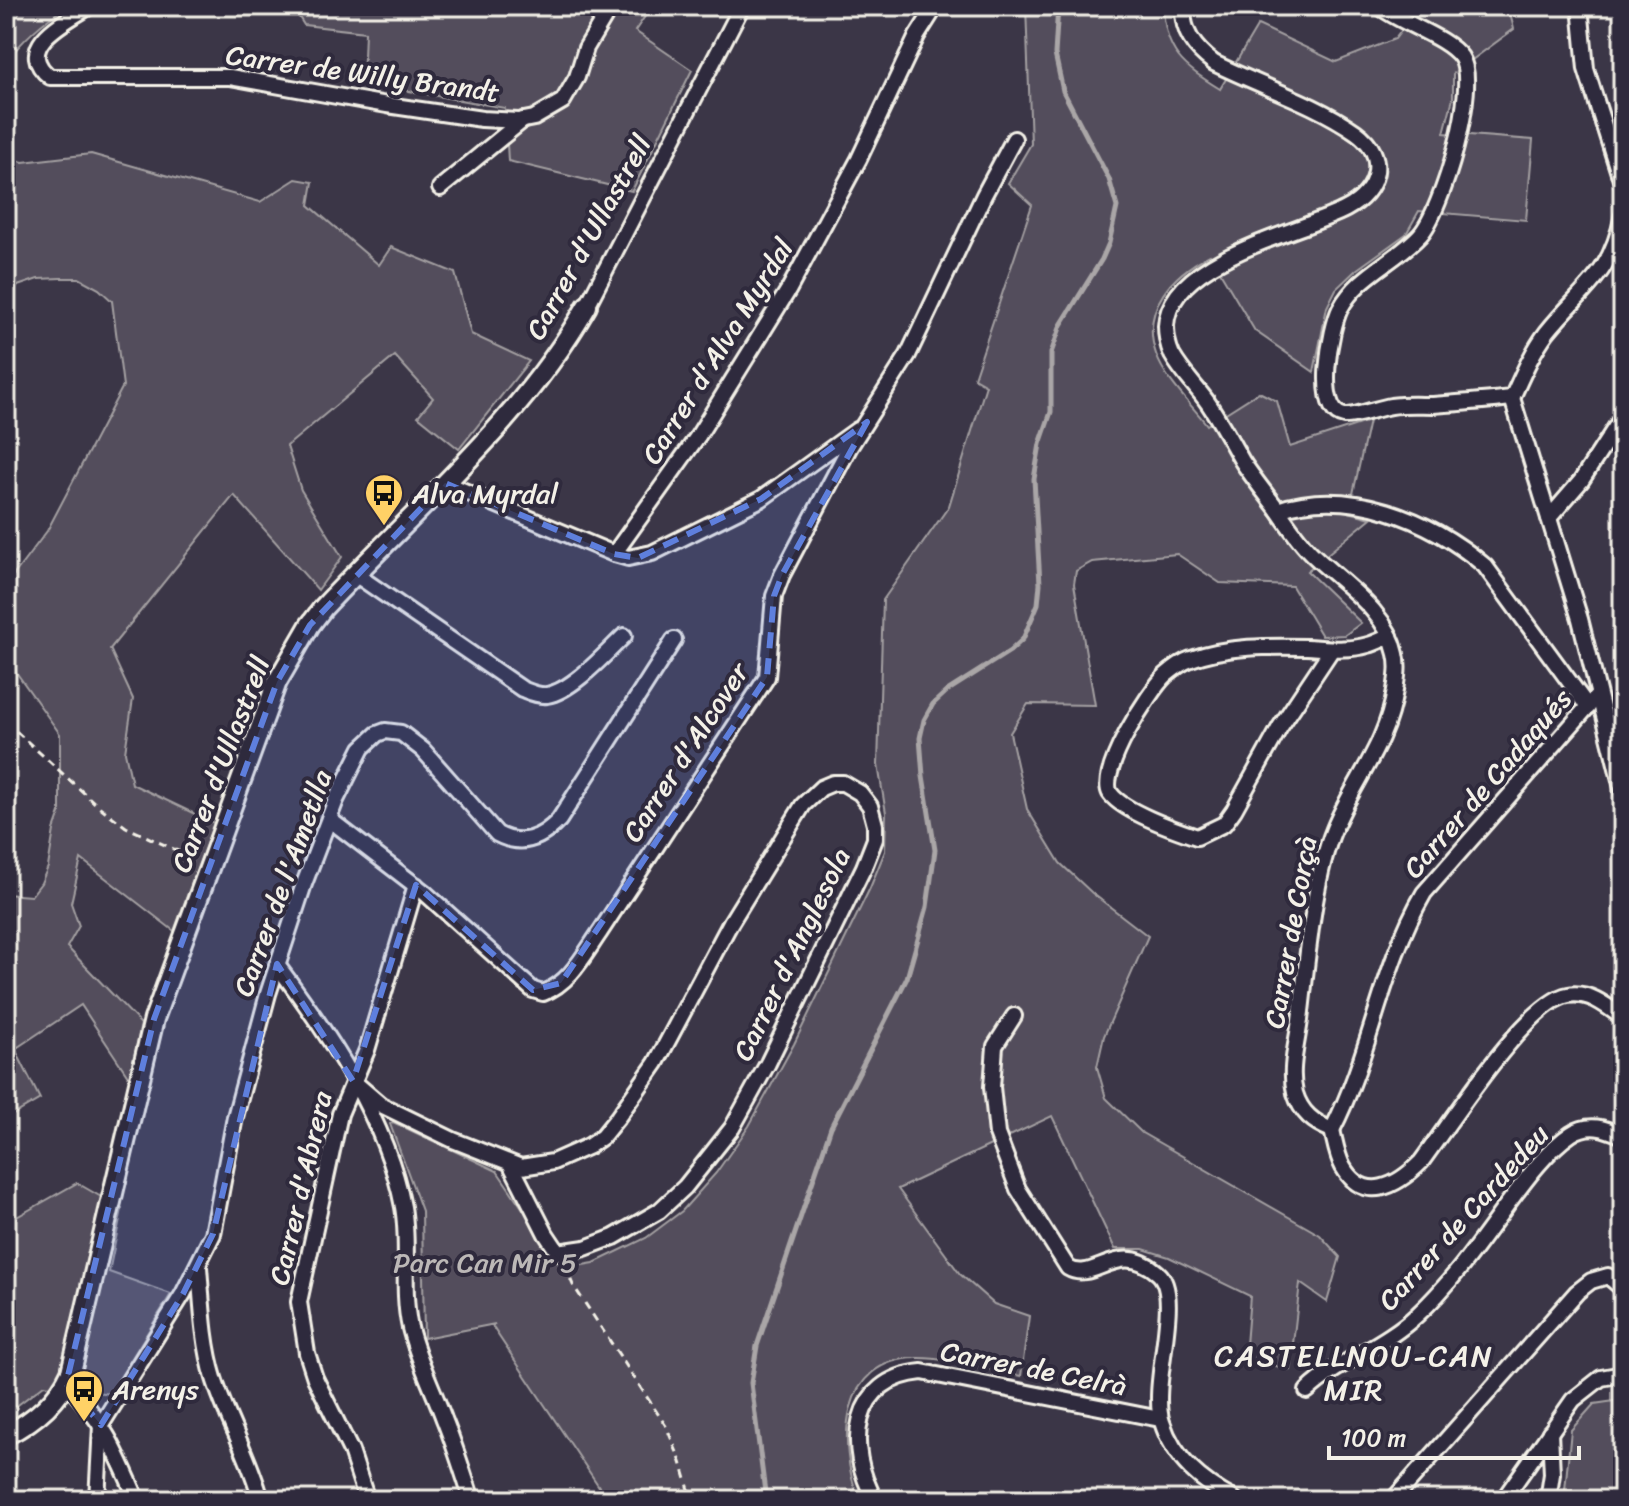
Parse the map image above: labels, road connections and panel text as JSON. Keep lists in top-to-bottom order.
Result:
{
  "streets": {
    "street": [
      "Carrer de Willy Brandt",
      "Carrer d'Ullastrell",
      "Carrer d'Alva Myrdal",
      "Carrer d'Alcover",
      "Carrer de Cadaqués",
      "Carrer de l'Ametlla",
      "Carrer de Corçà",
      "Carrer d'Anglesola",
      "Carrer d'Abrera",
      "Carrer de Cardedeu",
      "Carrer de Celrà"
    ]
  },
  "crossings": [
    ["Carrer d'Alcover", "Carrer de l'Ametlla"],
    ["Carrer d'Alcover", "Carrer d'Abrera"],
    ["Carrer de Cadaqués", "Carrer de Corçà"],
    ["Carrer d'Anglesola", "Carrer d'Abrera"]
  ],
  "districts": ["CASTELLNOU-CAN MIR"],
  "parks": ["Parc Can Mir 5"],
  "places": {
    "bus stop": ["Alva Myrdal", "Arenys"]
  },
  "scale_bar": "100 m"
}
